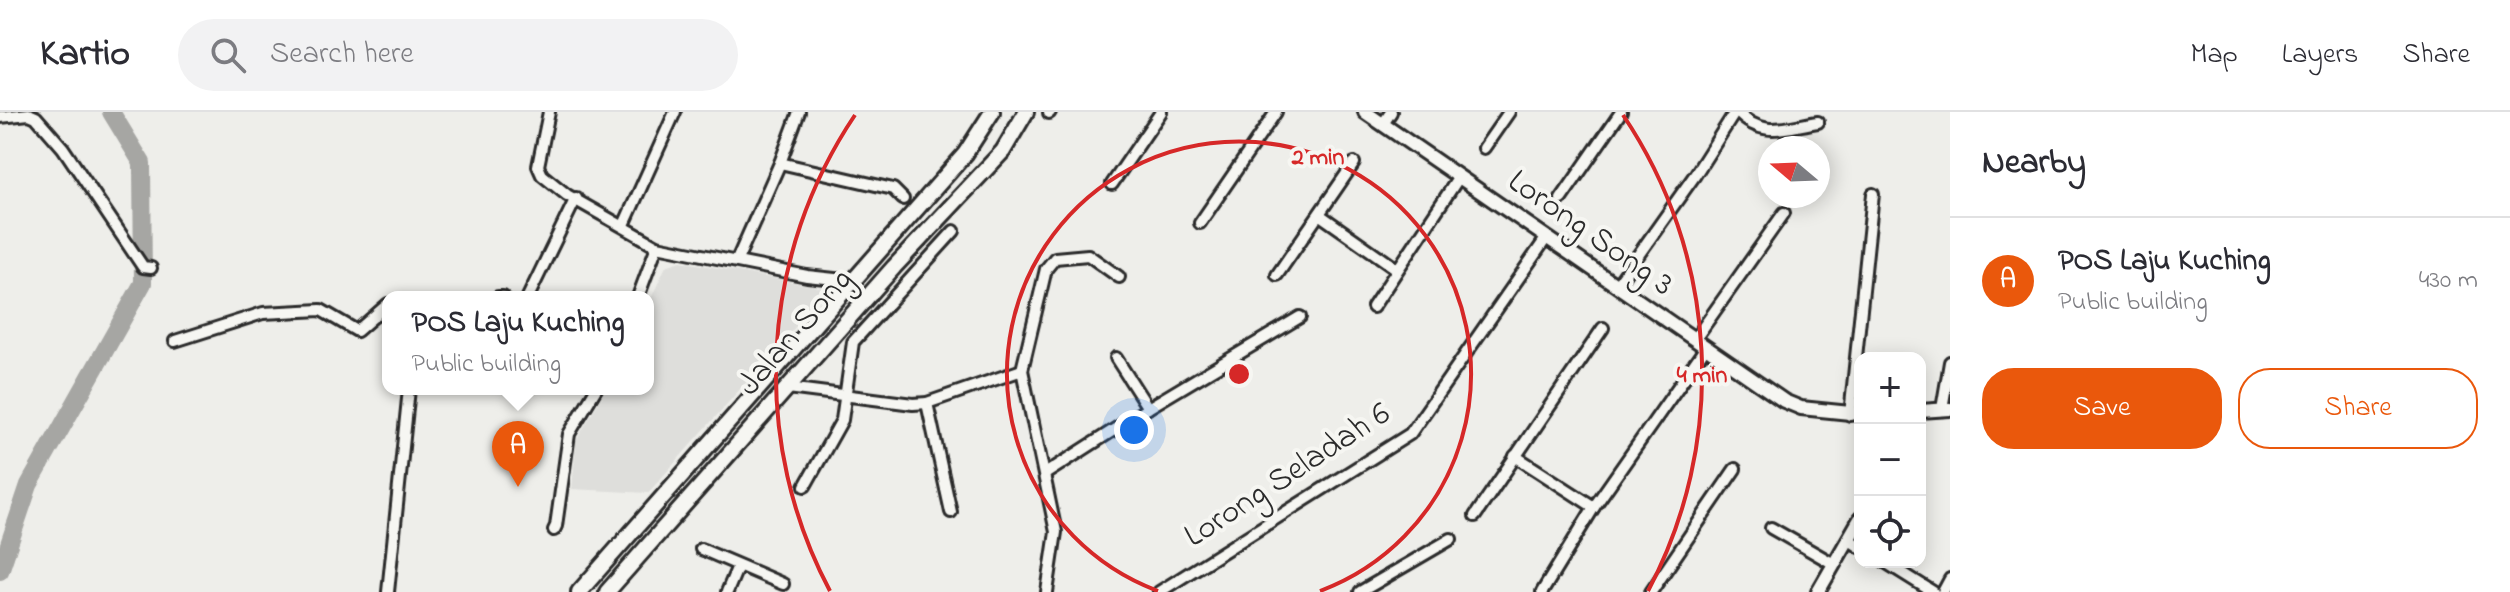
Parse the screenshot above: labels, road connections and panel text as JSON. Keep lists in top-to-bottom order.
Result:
{
  "streets": {
    "main road": ["Jalan Song"],
    "street": ["Lorong Song 3", "Lorong Seladah 6"]
  },
  "crossings": [
    ["Lorong Song 3", "Lorong Seladah 6"]
  ],
  "north": "left",
  "page": {
    "header": "Kartio",
    "search": "Search here",
    "nav": ["Map", "Layers", "Share"],
    "heading": "Nearby",
    "list": [
      {
        "mark": "A",
        "name": "POS Laju Kuching",
        "note": "Public building",
        "value": "430 m"
      }
    ],
    "popup": ["POS Laju Kuching", "Public building"],
    "buttons": ["Save", "Share"],
    "map_buttons": ["+", "−"],
    "pins": "A"
  },
  "rings": ["2 min", "4 min"]
}
